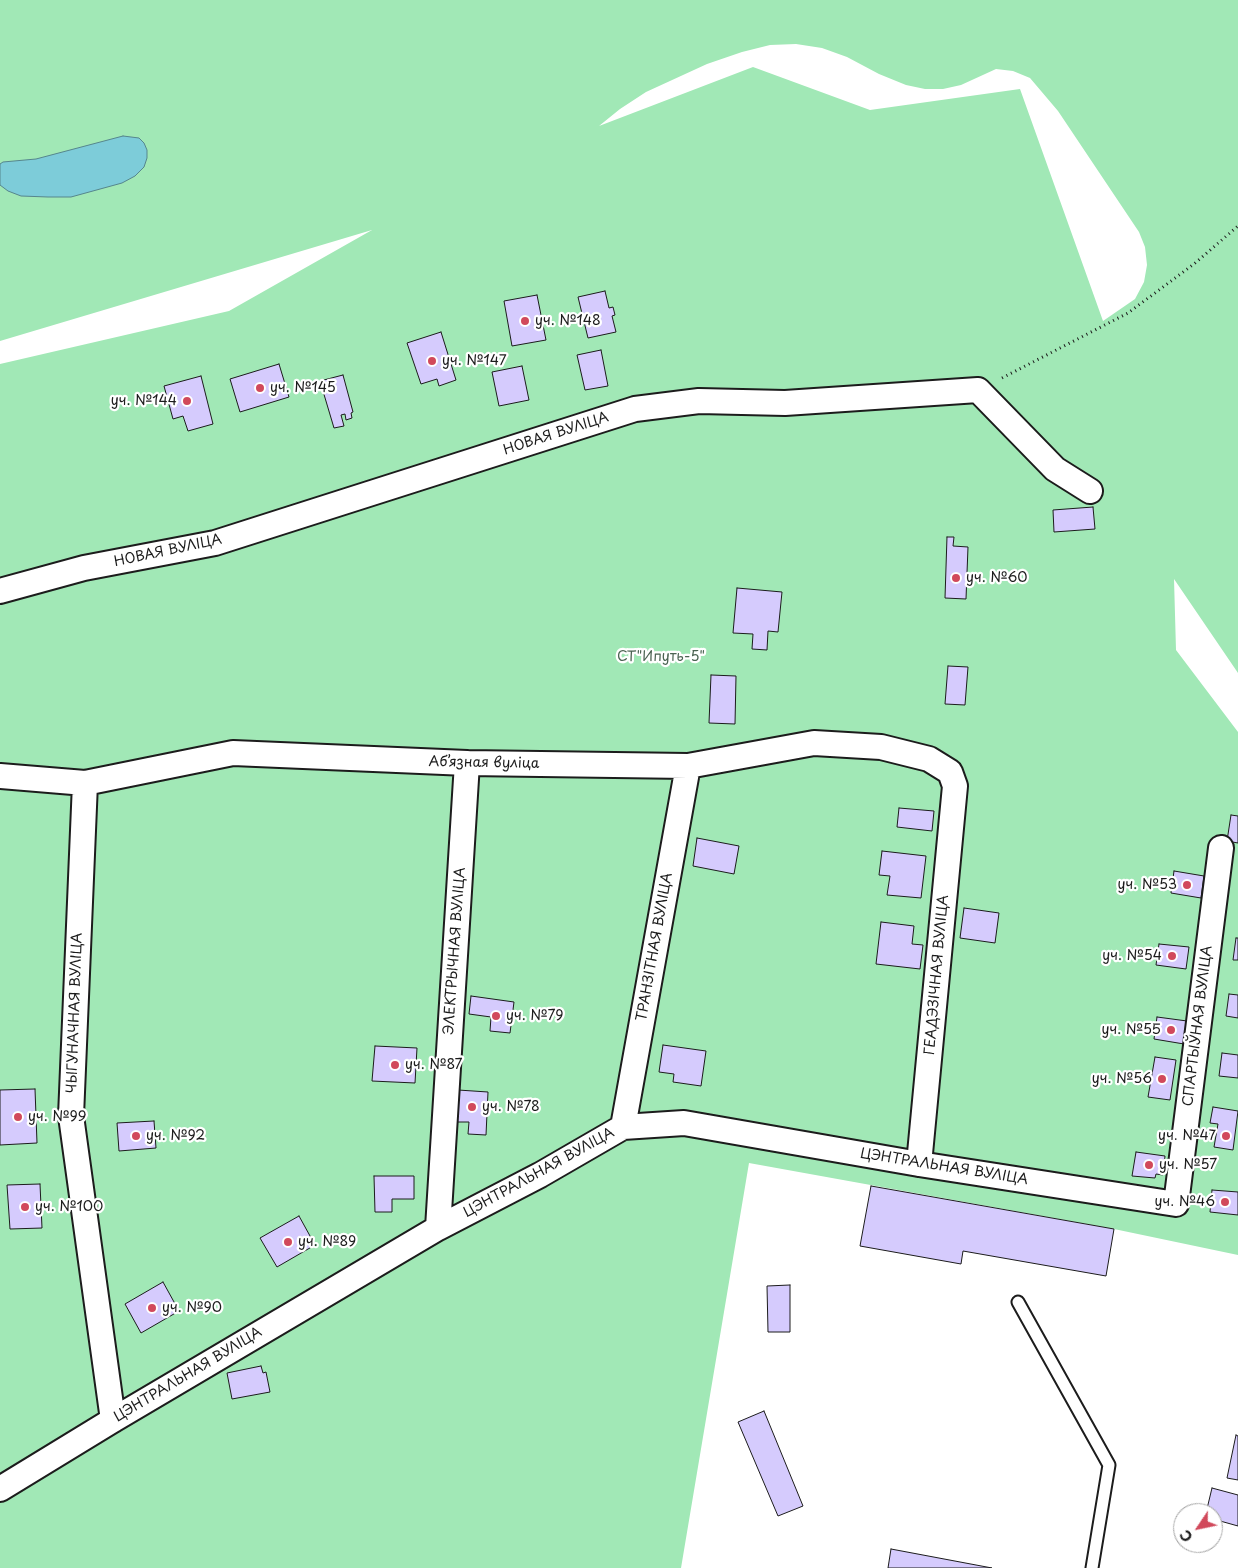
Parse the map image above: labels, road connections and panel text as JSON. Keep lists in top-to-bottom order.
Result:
{
  "streets": {
    "street": [
      "НОВАЯ ВУЛІЦА",
      "Абʼязная вуліца",
      "ТРАНЗІТНАЯ ВУЛІЦА",
      "ЭЛЕКТРЫЧНАЯ ВУЛІЦА",
      "ГЕАДЭЗІЧНАЯ ВУЛІЦА",
      "ЧЫГУНАЧНАЯ ВУЛІЦА",
      "СПАРТЫЎНАЯ ВУЛІЦА",
      "ЦЭНТРАЛЬНАЯ ВУЛІЦА"
    ]
  },
  "crossings": [
    ["Абʼязная вуліца", "ТРАНЗІТНАЯ ВУЛІЦА"],
    ["Абʼязная вуліца", "ЭЛЕКТРЫЧНАЯ ВУЛІЦА"],
    ["Абʼязная вуліца", "ГЕАДЭЗІЧНАЯ ВУЛІЦА"],
    ["Абʼязная вуліца", "ЧЫГУНАЧНАЯ ВУЛІЦА"],
    ["ТРАНЗІТНАЯ ВУЛІЦА", "ЦЭНТРАЛЬНАЯ ВУЛІЦА"],
    ["ЭЛЕКТРЫЧНАЯ ВУЛІЦА", "ЦЭНТРАЛЬНАЯ ВУЛІЦА"],
    ["ГЕАДЭЗІЧНАЯ ВУЛІЦА", "ЦЭНТРАЛЬНАЯ ВУЛІЦА"],
    ["ЧЫГУНАЧНАЯ ВУЛІЦА", "ЦЭНТРАЛЬНАЯ ВУЛІЦА"],
    ["СПАРТЫЎНАЯ ВУЛІЦА", "ЦЭНТРАЛЬНАЯ ВУЛІЦА"]
  ],
  "parks": ["СТ\"Ипуть-5\""],
  "places": [
    "уч. №148",
    "уч. №147",
    "уч. №145",
    "уч. №144",
    "уч. №60",
    "уч. №53",
    "уч. №54",
    "уч. №79",
    "уч. №55",
    "уч. №87",
    "уч. №56",
    "уч. №78",
    "уч. №99",
    "уч. №92",
    "уч. №47",
    "уч. №57",
    "уч. №46",
    "уч. №100",
    "уч. №89",
    "уч. №90"
  ],
  "north": "bottom left"
}
